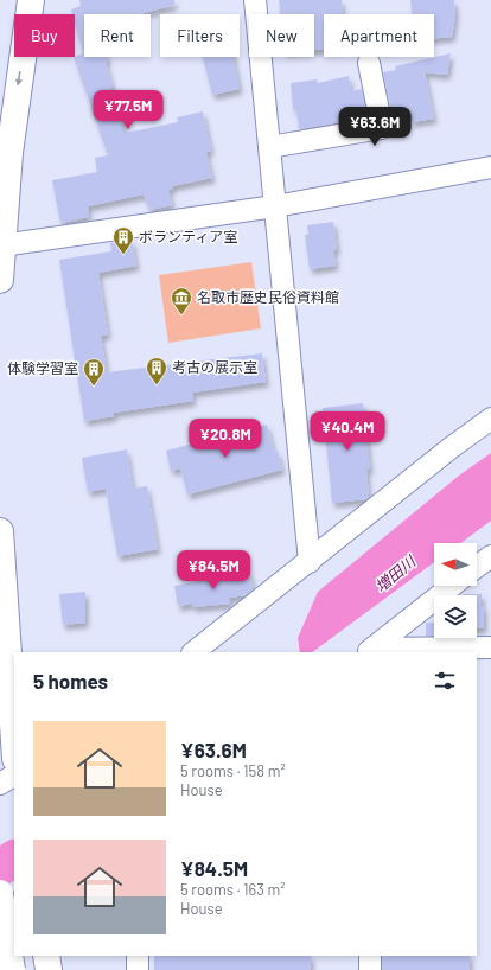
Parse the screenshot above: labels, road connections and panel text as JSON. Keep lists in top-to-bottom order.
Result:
{
  "water": ["増田川"],
  "places": {
    "building": ["ボランティア室", "考古の展示室", "体験学習室"],
    "museum": ["名取市歴史民俗資料館"]
  },
  "north": "left",
  "page": {
    "chip": [
      "Buy",
      "Rent",
      "Filters",
      "New",
      "Apartment"
    ],
    "price": [
      "¥77.5M",
      "¥63.6M",
      "¥40.4M",
      "¥20.8M",
      "¥84.5M"
    ],
    "heading": "5 homes",
    "list": [
      {
        "name": "¥63.6M",
        "note": "5 rooms · 158 m² · House"
      },
      {
        "name": "¥84.5M",
        "note": "5 rooms · 163 m² · House"
      }
    ]
  }
}
